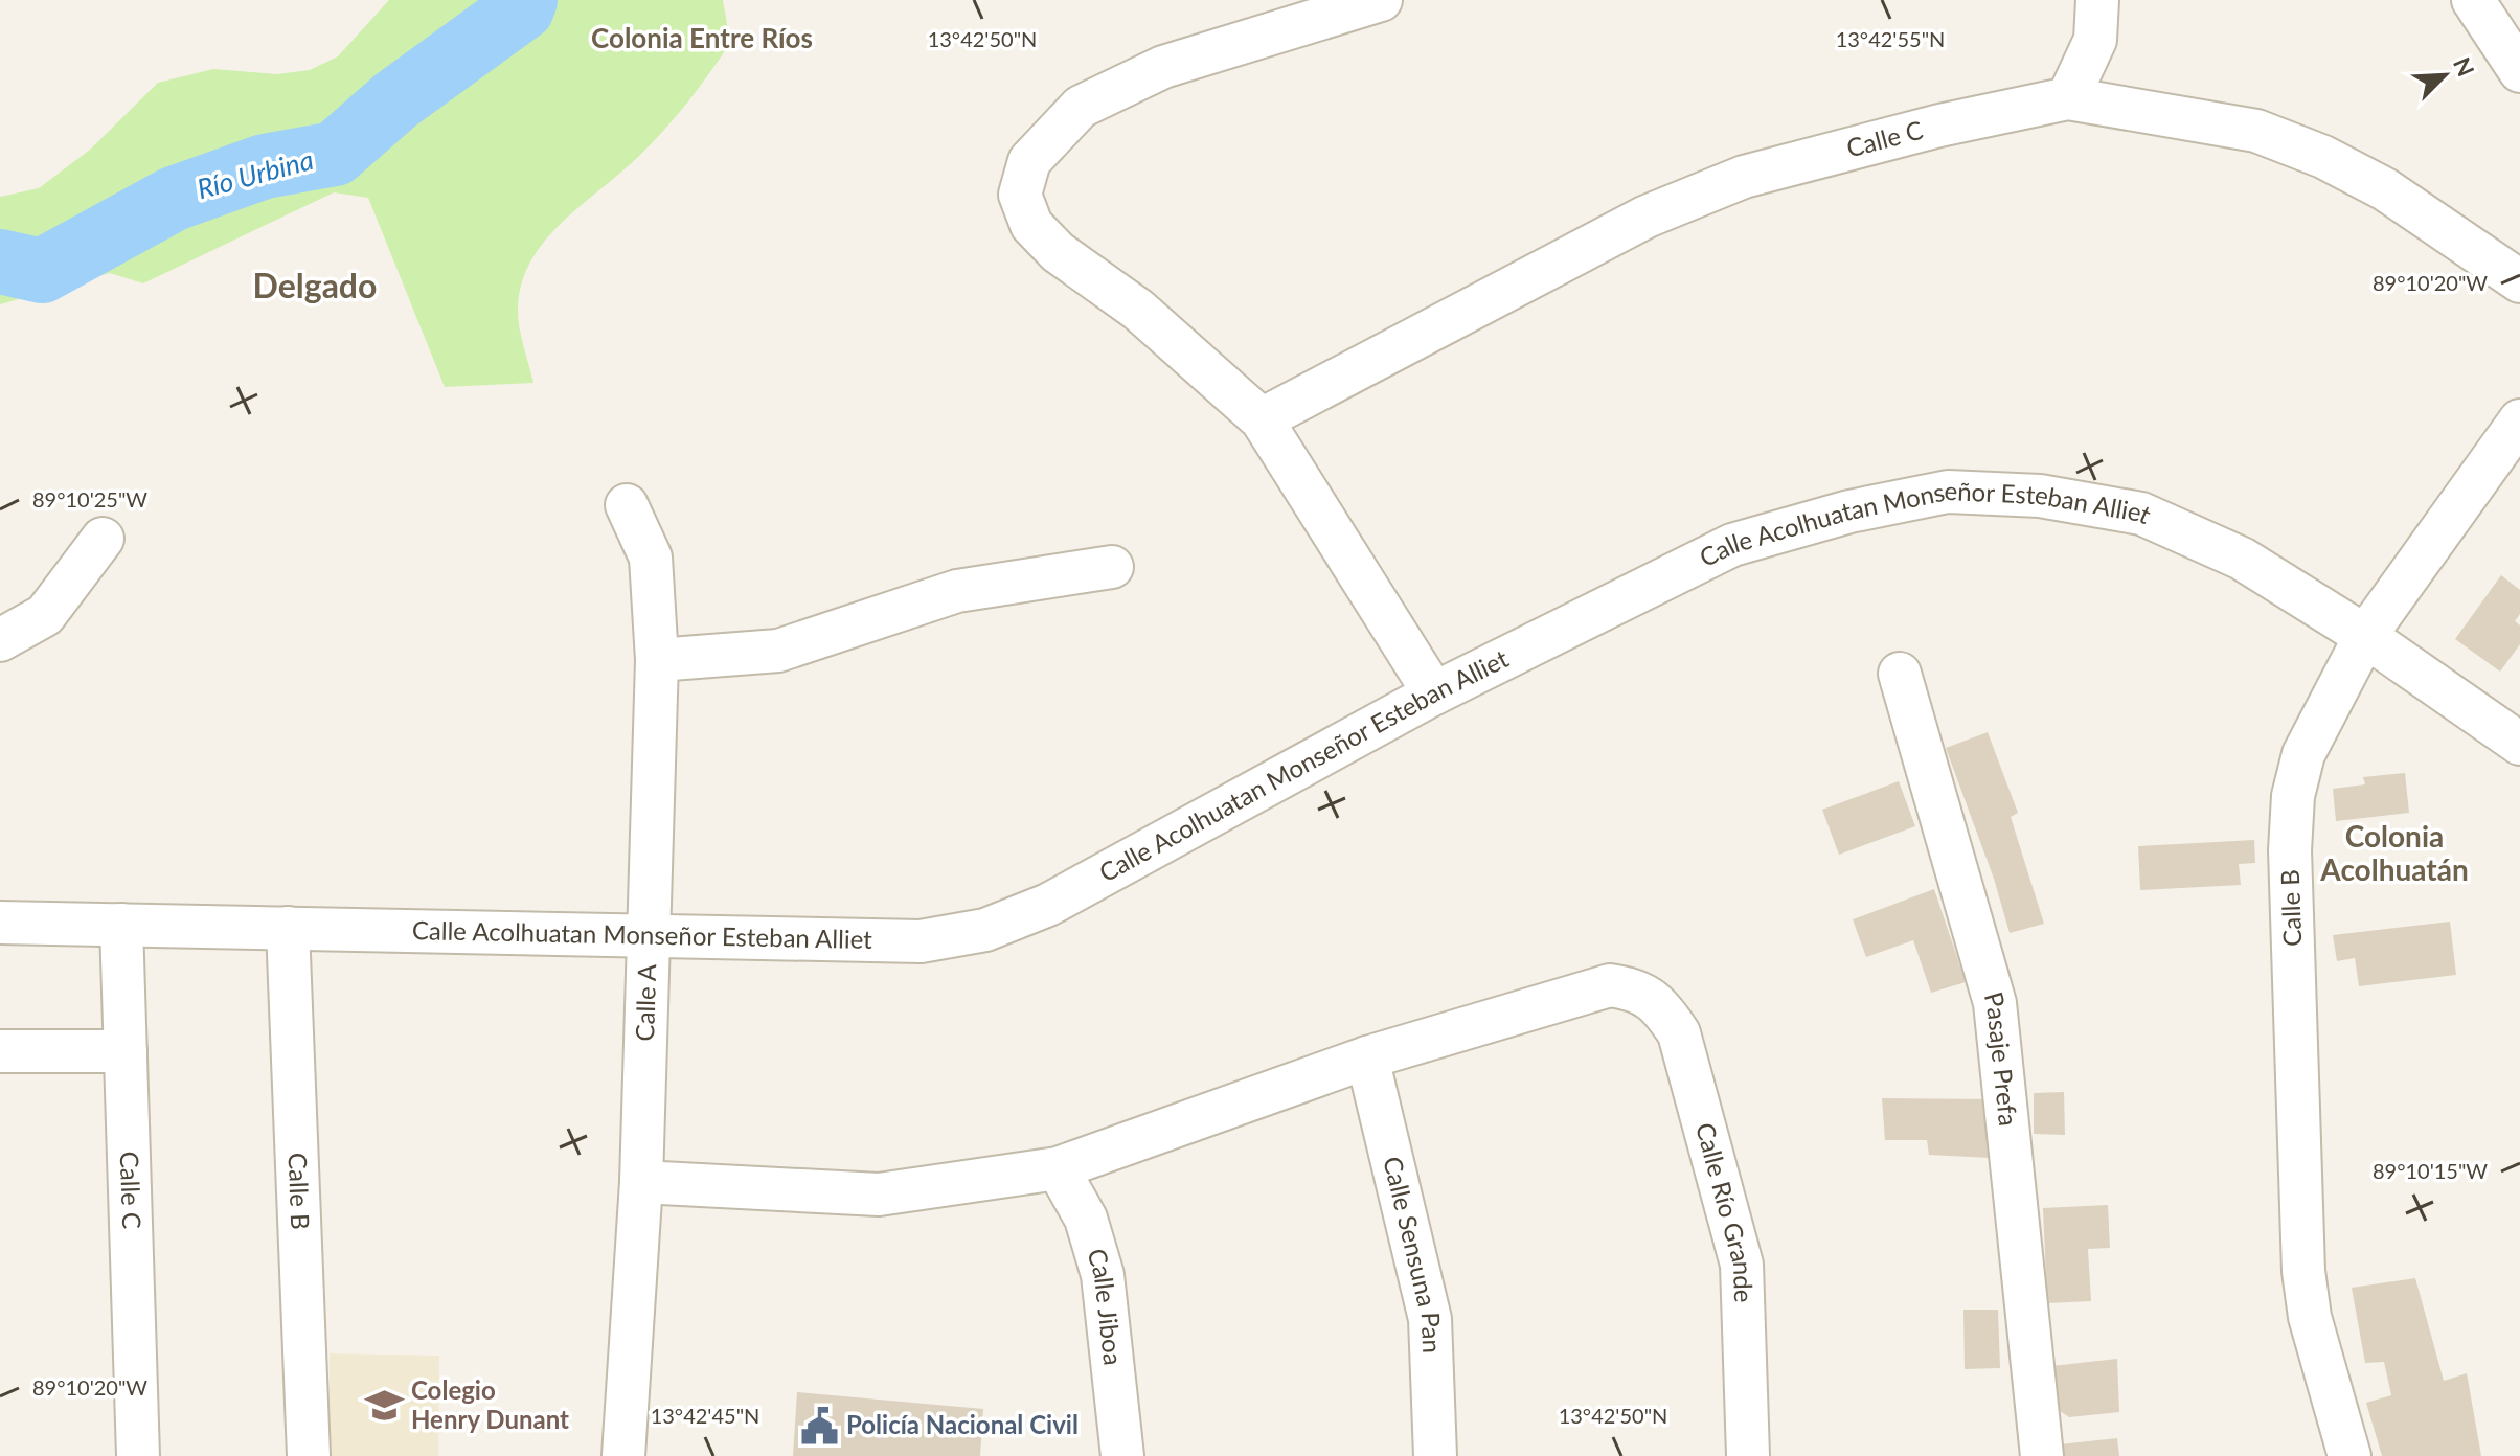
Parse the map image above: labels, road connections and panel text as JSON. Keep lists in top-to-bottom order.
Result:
{
  "streets": {
    "street": [
      "Calle C",
      "Calle Acolhuatan Monseñor Esteban Alliet",
      "Calle B",
      "Calle A",
      "Pasaje Prefa",
      "Calle Río Grande",
      "Calle Sensuna Pan",
      "Calle Jiboa"
    ]
  },
  "crossings": [
    ["Calle C", "Calle Acolhuatan Monseñor Esteban Alliet"],
    ["Calle Acolhuatan Monseñor Esteban Alliet", "Calle B"],
    ["Calle Acolhuatan Monseñor Esteban Alliet", "Calle A"],
    ["Calle Río Grande", "Calle Sensuna Pan"]
  ],
  "districts": ["Colonia Entre Ríos", "Delgado", "Colonia Acolhuatán"],
  "water": ["Río Urbina"],
  "places": {
    "school or university": ["Colegio Henry Dunant"],
    "public building": ["Policía Nacional Civil"]
  },
  "north": "top right",
  "coordinates": [
    "13°42'50\"N",
    "13°42'55\"N",
    "89°10'20\"W",
    "89°10'25\"W",
    "89°10'15\"W",
    "13°42'45\"N"
  ]
}
